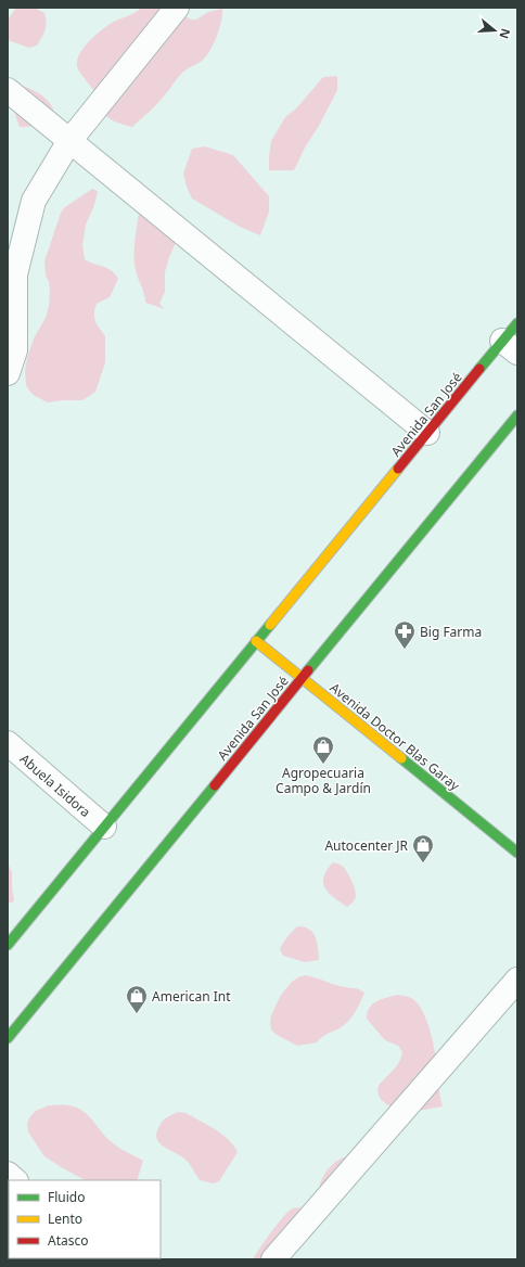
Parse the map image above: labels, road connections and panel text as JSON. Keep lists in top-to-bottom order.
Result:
{
  "streets": {
    "street": ["Avenida San José", "Avenida Doctor Blas Garay", "Abuela Isidora"]
  },
  "crossings": [
    ["Avenida San José", "Avenida Doctor Blas Garay"],
    ["Avenida San José", "Abuela Isidora"]
  ],
  "places": {
    "pharmacy": ["Big Farma"],
    "shop": ["Agropecuaria Campo & Jardín", "Autocenter JR", "American Int"]
  },
  "legend": ["Fluido", "Lento", "Atasco"],
  "north": "right"
}
